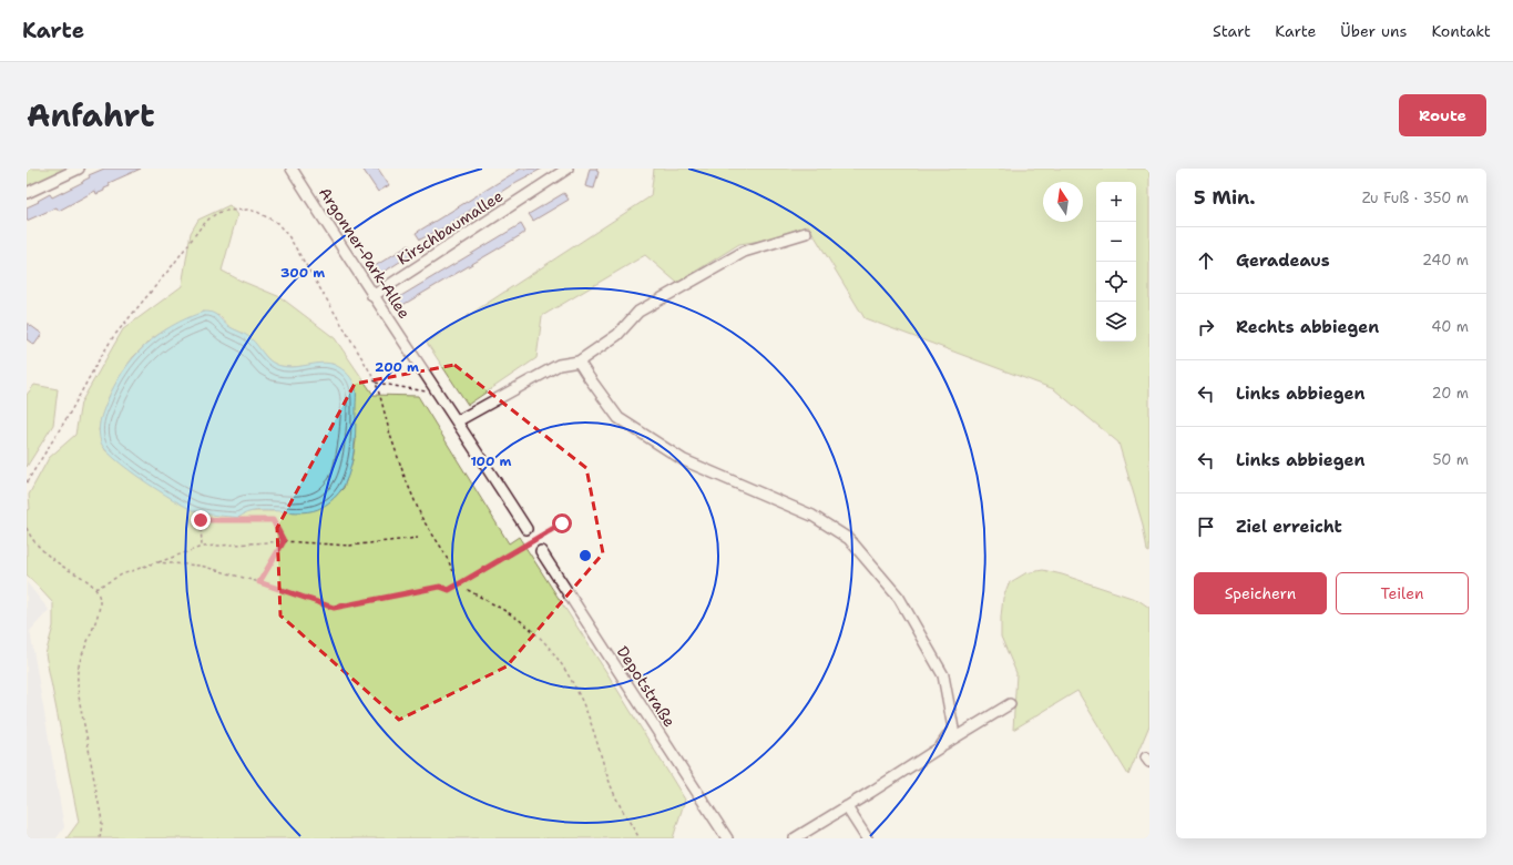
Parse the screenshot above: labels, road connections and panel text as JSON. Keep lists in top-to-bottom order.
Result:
{
  "streets": {
    "street": ["Kirschbaumallee", "Argonner-Park-Allee", "Depotstraße"]
  },
  "crossings": [
    ["Kirschbaumallee", "Argonner-Park-Allee"]
  ],
  "north": "top",
  "page": {
    "header": "Karte",
    "nav": [
      "Start",
      "Karte",
      "Über uns",
      "Kontakt"
    ],
    "title": "Anfahrt",
    "buttons": [
      "Route",
      ["Speichern", "Teilen"]
    ],
    "heading": ["5 Min.", "Zu Fuß · 350 m"],
    "map_buttons": ["+", "−"],
    "list": [
      ["Geradeaus", "240 m"],
      ["Rechts abbiegen", "40 m"],
      ["Links abbiegen", "20 m"],
      ["Links abbiegen", "50 m"],
      "Ziel erreicht"
    ]
  },
  "rings": ["300 m", "200 m", "100 m"]
}
